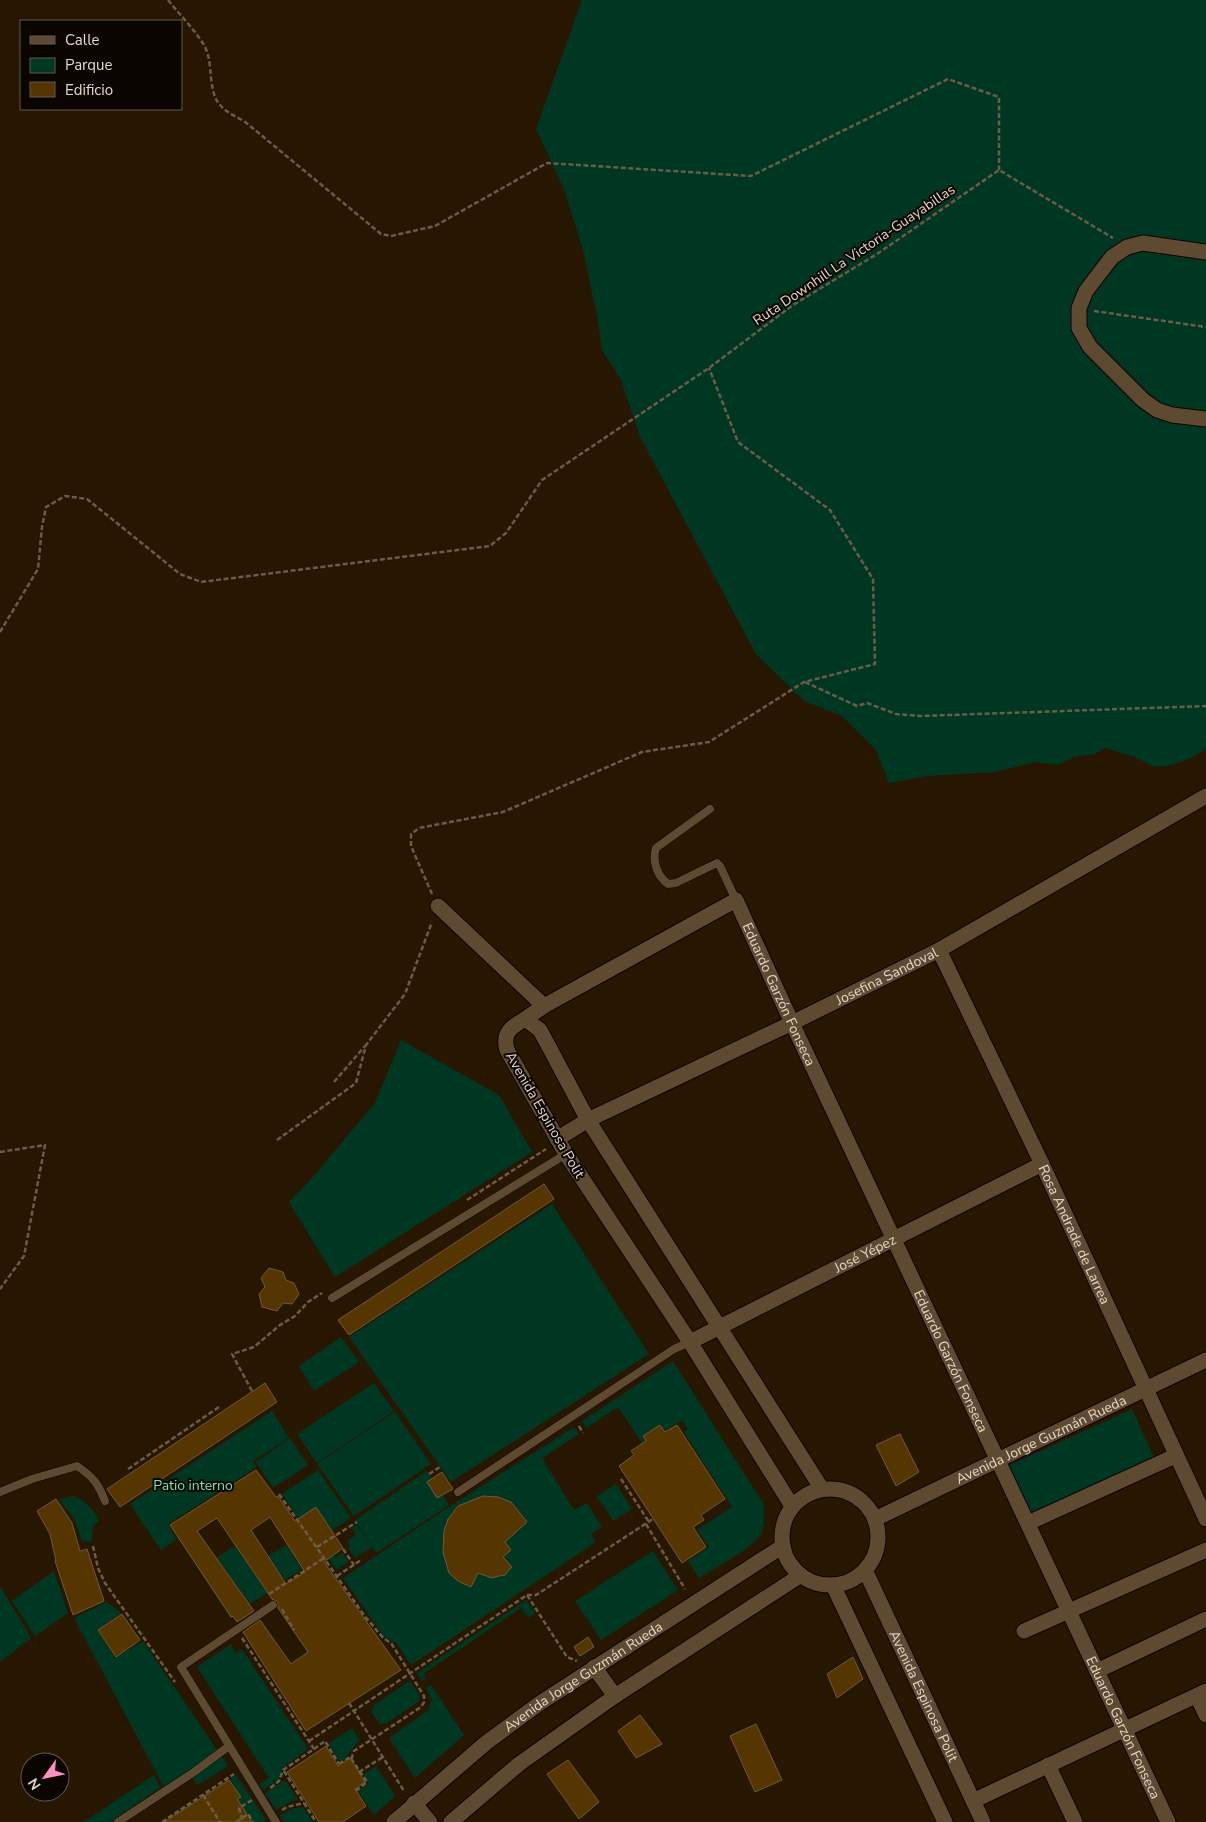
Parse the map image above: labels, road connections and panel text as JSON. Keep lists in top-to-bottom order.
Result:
{
  "streets": {
    "street": [
      "Josefina Sandoval",
      "Eduardo Garzón Fonseca",
      "Avenida Espinosa Polit",
      "Rosa Andrade de Larrea",
      "José Yépez",
      "Avenida Jorge Guzmán Rueda"
    ],
    "path": ["Ruta Downhill La Victoria-Guayabillas"]
  },
  "crossings": [
    ["Josefina Sandoval", "Eduardo Garzón Fonseca"],
    ["Josefina Sandoval", "Avenida Espinosa Polit"],
    ["Josefina Sandoval", "Rosa Andrade de Larrea"],
    ["Eduardo Garzón Fonseca", "Avenida Espinosa Polit"],
    ["Eduardo Garzón Fonseca", "José Yépez"],
    ["Eduardo Garzón Fonseca", "Avenida Jorge Guzmán Rueda"],
    ["Avenida Espinosa Polit", "José Yépez"],
    ["Avenida Espinosa Polit", "Avenida Jorge Guzmán Rueda"],
    ["Rosa Andrade de Larrea", "José Yépez"],
    ["Rosa Andrade de Larrea", "Avenida Jorge Guzmán Rueda"]
  ],
  "parks": ["Patio interno"],
  "legend": ["Calle", "Parque", "Edificio"],
  "north": "bottom left"
}
